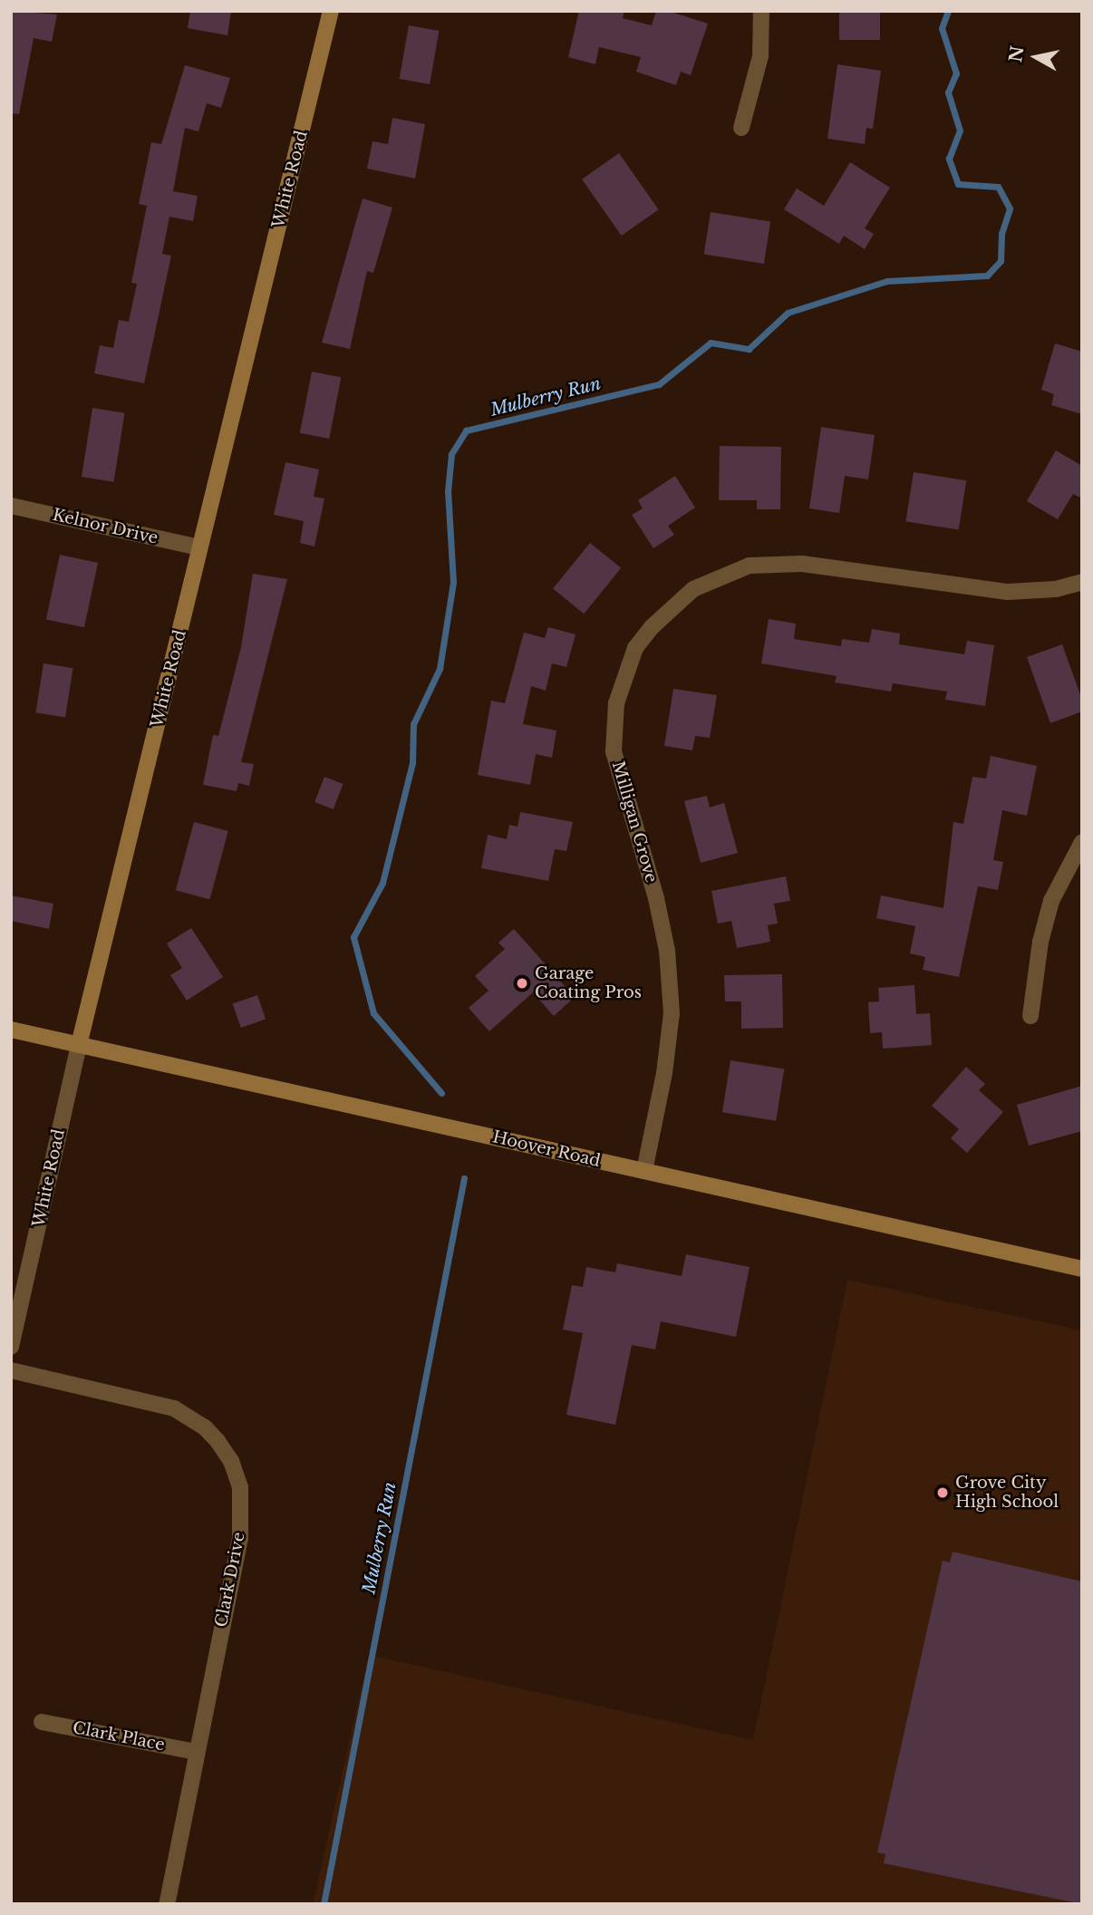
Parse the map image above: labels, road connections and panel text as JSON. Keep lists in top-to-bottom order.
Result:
{
  "streets": {
    "main road": ["White Road", "Hoover Road"],
    "street": [
      "Kelnor Drive",
      "Milligan Grove",
      "Clark Drive",
      "Clark Place"
    ]
  },
  "crossings": [
    ["White Road", "Kelnor Drive"],
    ["White Road", "Hoover Road"],
    ["Milligan Grove", "Hoover Road"],
    ["Clark Drive", "Clark Place"]
  ],
  "water": ["Mulberry Run"],
  "places": ["Garage Coating Pros", "Grove City High School"],
  "north": "left"
}
